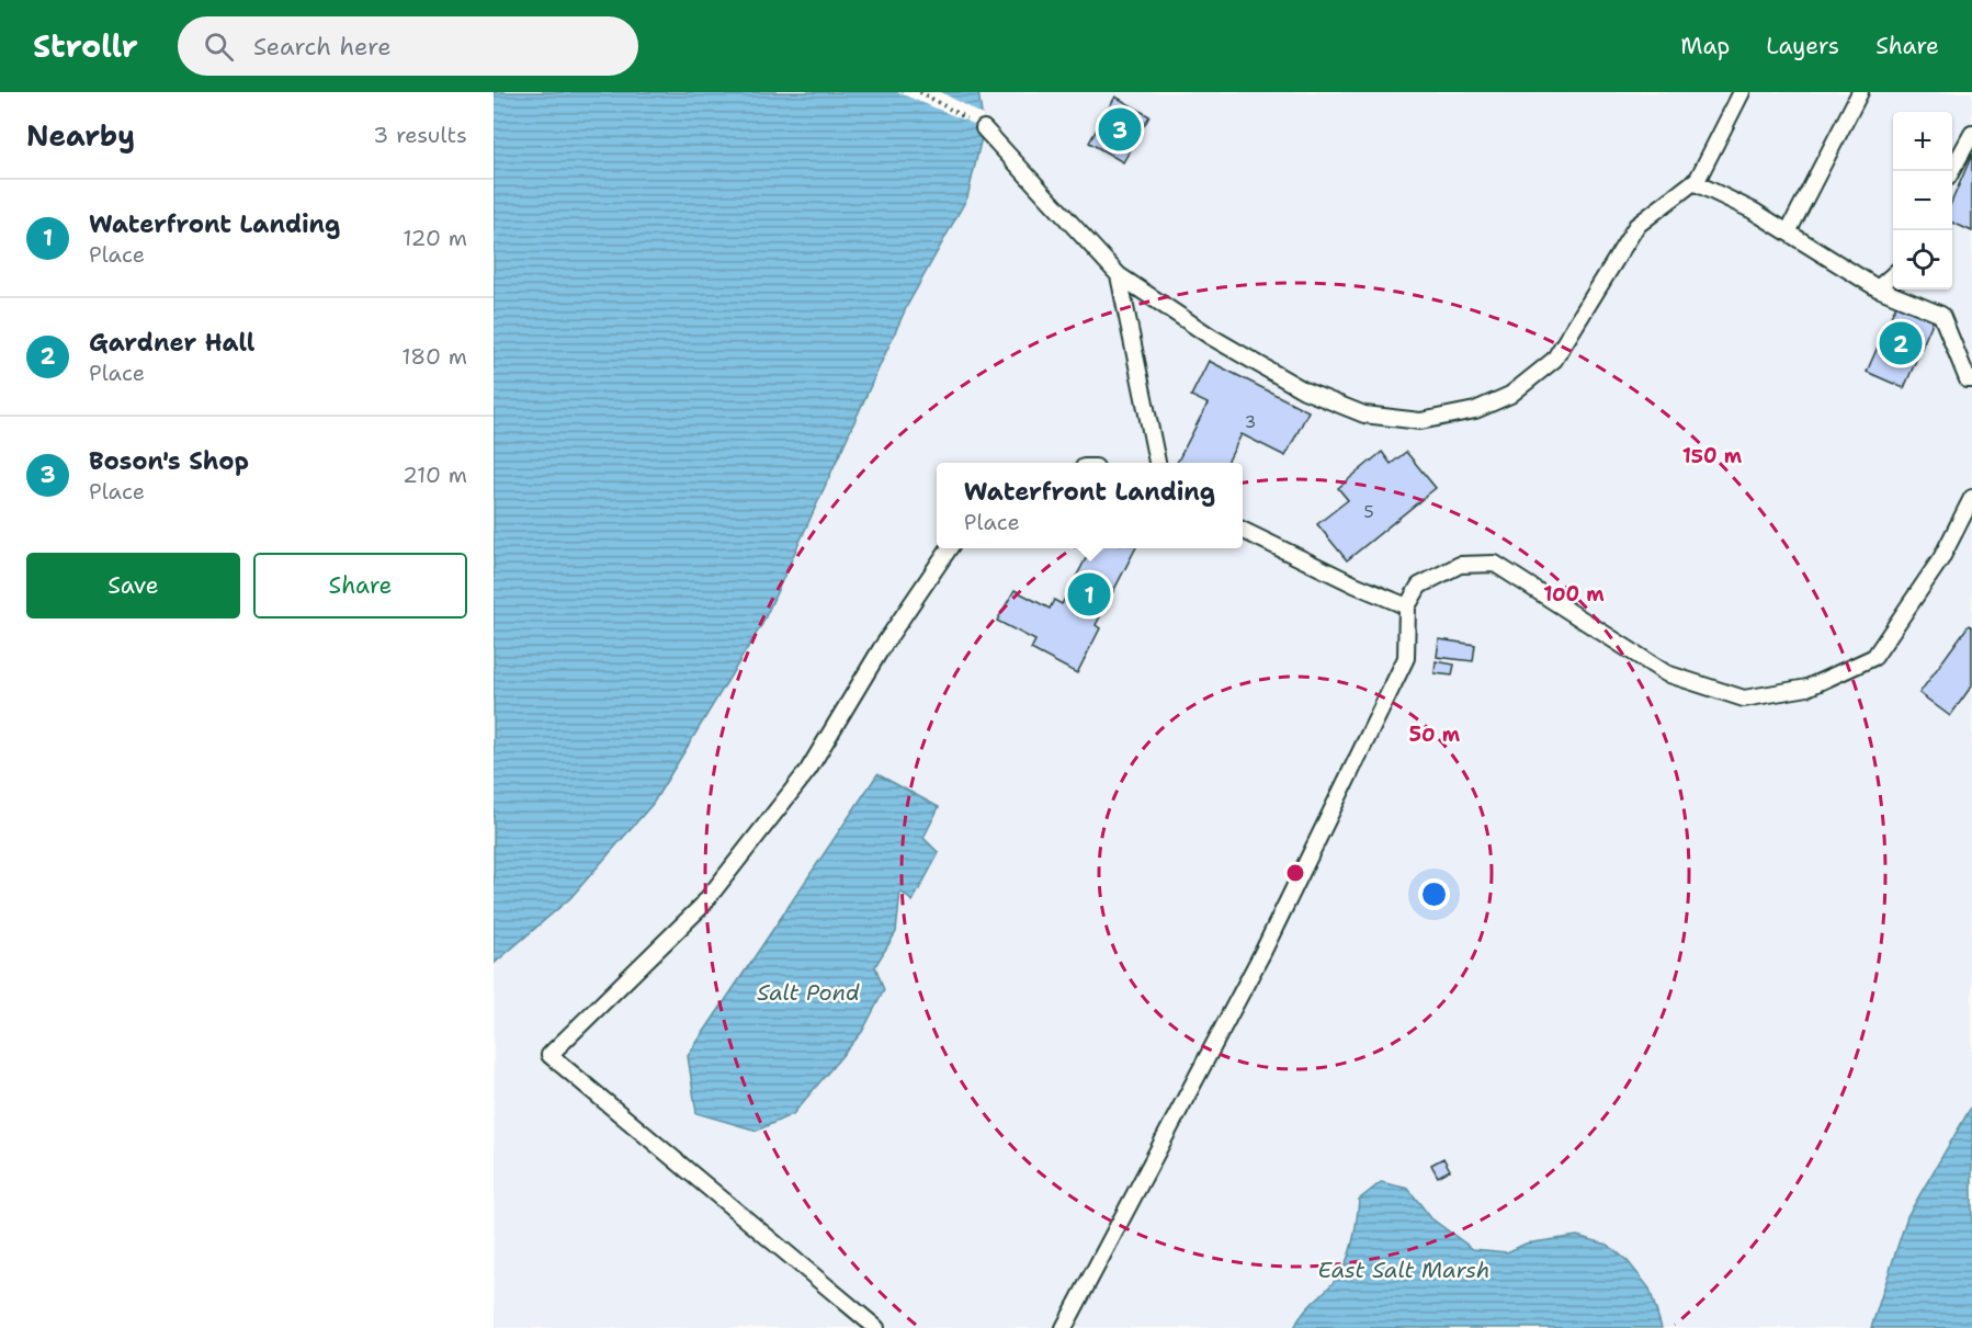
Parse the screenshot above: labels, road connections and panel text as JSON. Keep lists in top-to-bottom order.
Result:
{
  "water": ["Salt Pond", "East Salt Marsh"],
  "house_numbers": ["3", "5"],
  "page": {
    "header": "Strollr",
    "search": "Search here",
    "nav": ["Map", "Layers", "Share"],
    "heading": ["Nearby", "3 results"],
    "pins": ["3", "2", "1"],
    "map_buttons": ["+", "−"],
    "list": [
      {
        "mark": "1",
        "name": "Waterfront Landing",
        "note": "Place",
        "value": "120 m"
      },
      {
        "mark": "2",
        "name": "Gardner Hall",
        "note": "Place",
        "value": "180 m"
      },
      {
        "mark": "3",
        "name": "Boson's Shop",
        "note": "Place",
        "value": "210 m"
      }
    ],
    "popup": ["Waterfront Landing", "Place"],
    "buttons": ["Save", "Share"]
  },
  "rings": ["150 m", "100 m", "50 m"]
}
